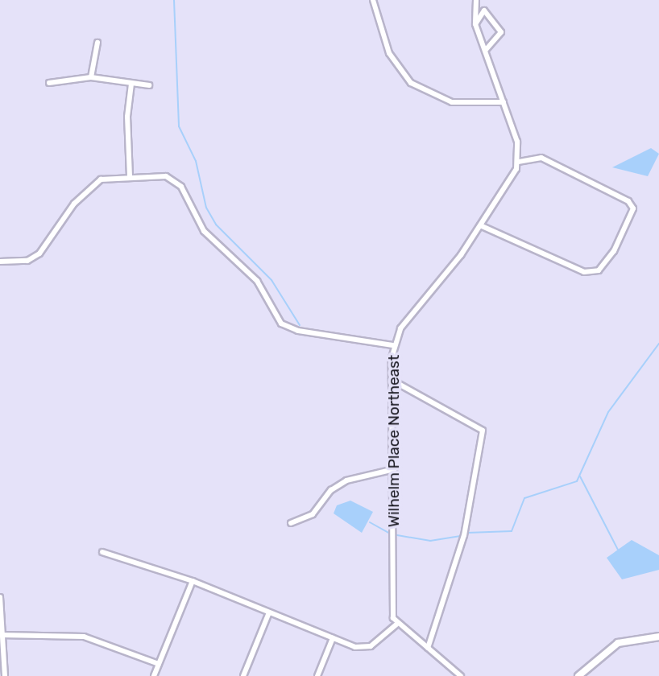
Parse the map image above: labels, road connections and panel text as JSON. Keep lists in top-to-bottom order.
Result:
{
  "streets": {
    "street": ["Wilhelm Place Northeast"]
  }
}
